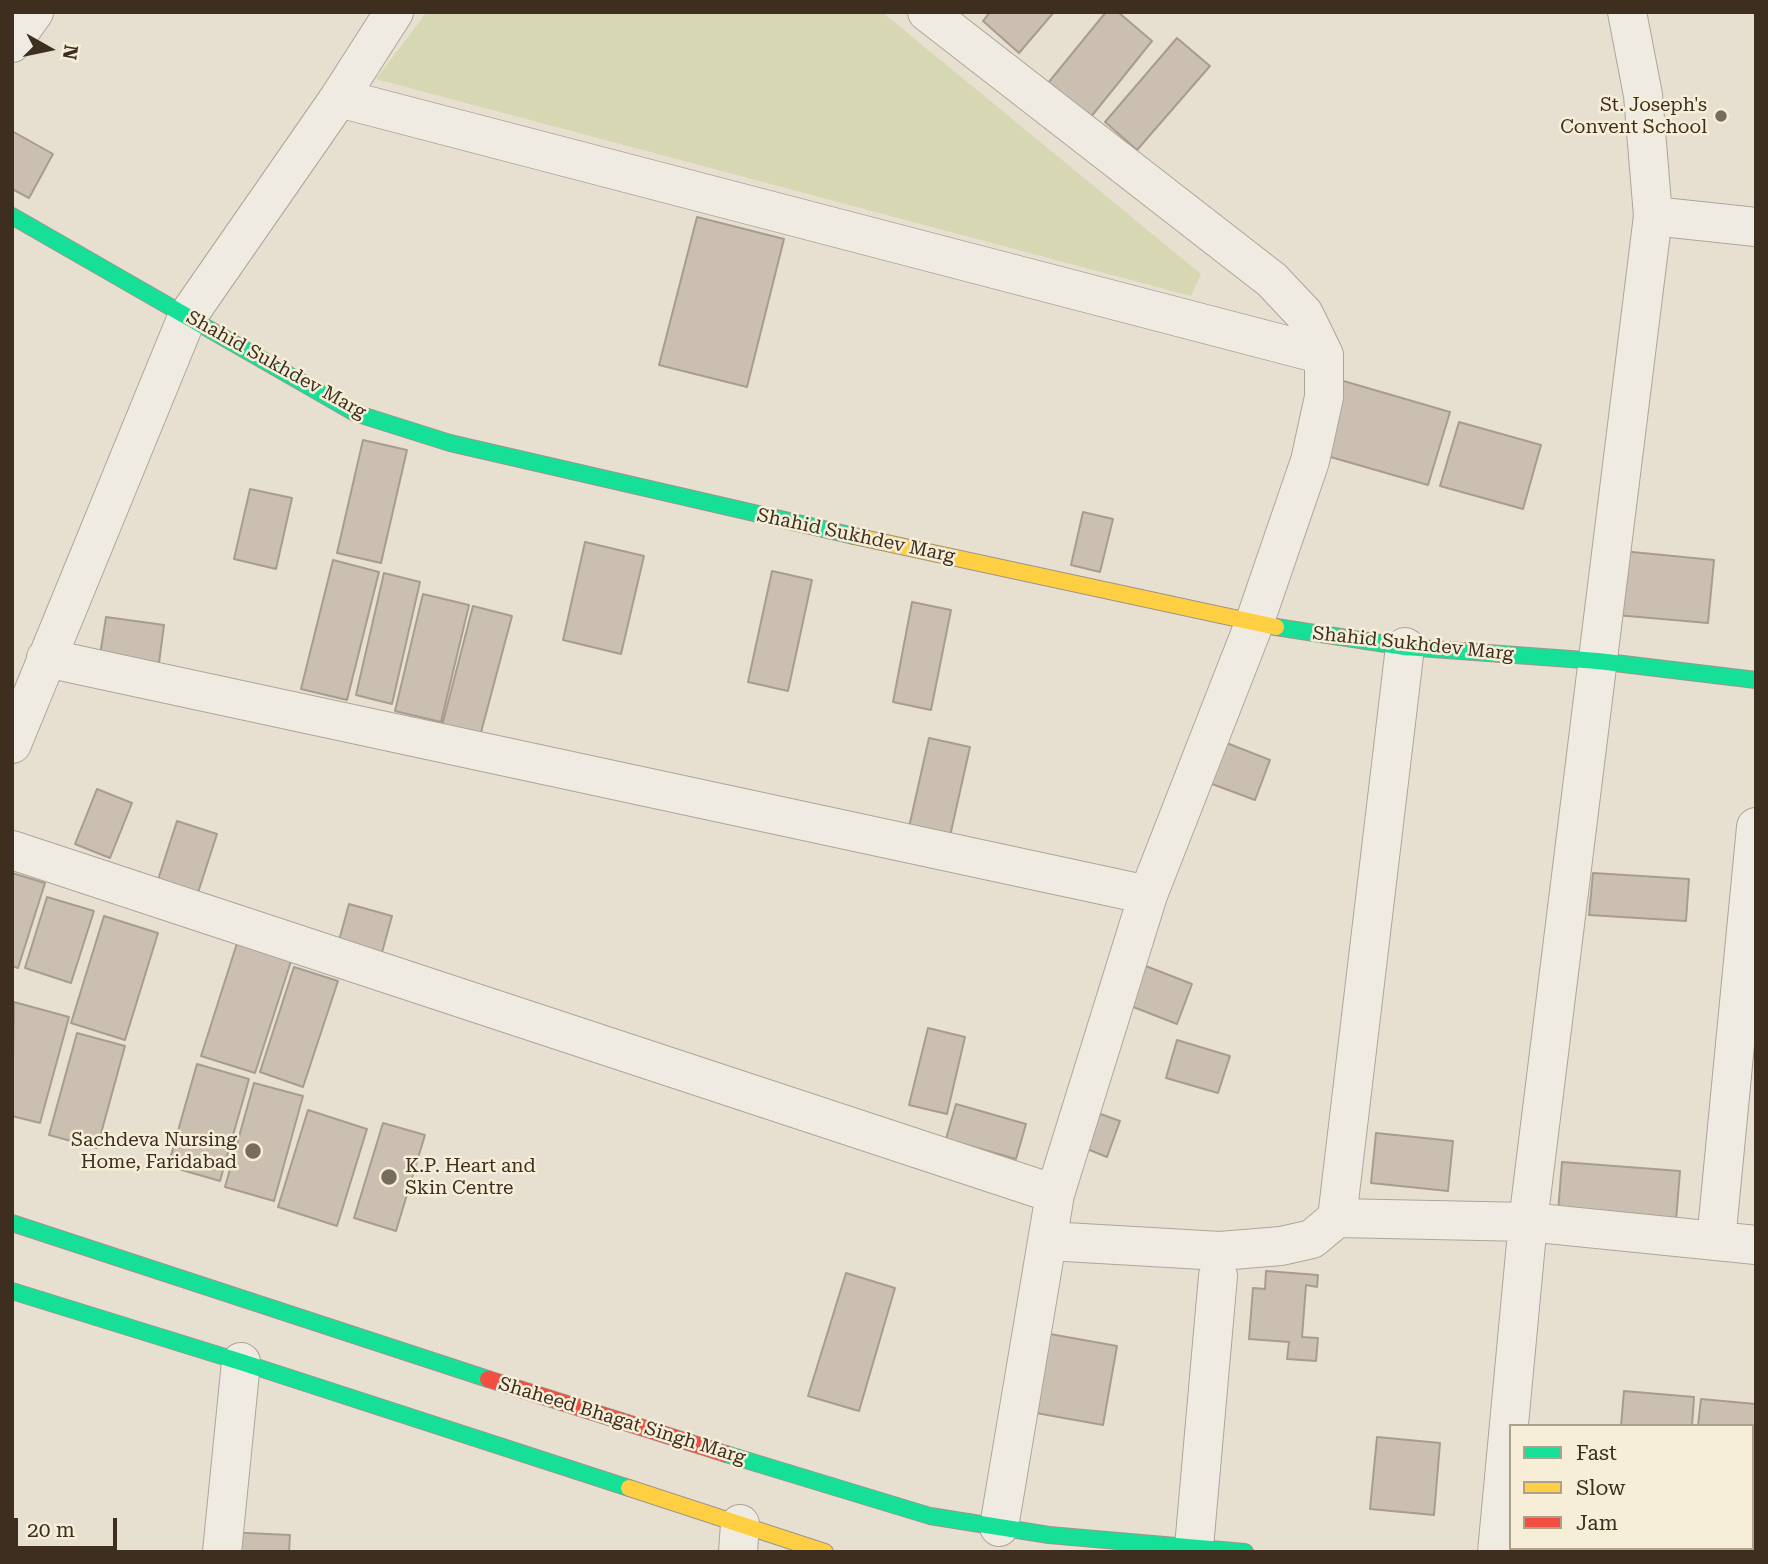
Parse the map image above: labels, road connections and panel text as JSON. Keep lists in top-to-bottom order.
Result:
{
  "streets": {
    "street": ["Shahid Sukhdev Marg", "Shaheed Bhagat Singh Marg"]
  },
  "places": ["St. Joseph's Convent School", "Sachdeva Nursing Home, Faridabad", "K.P. Heart and Skin Centre"],
  "legend": ["Fast", "Slow", "Jam"],
  "scale_bar": "20 m",
  "north": "right"
}
